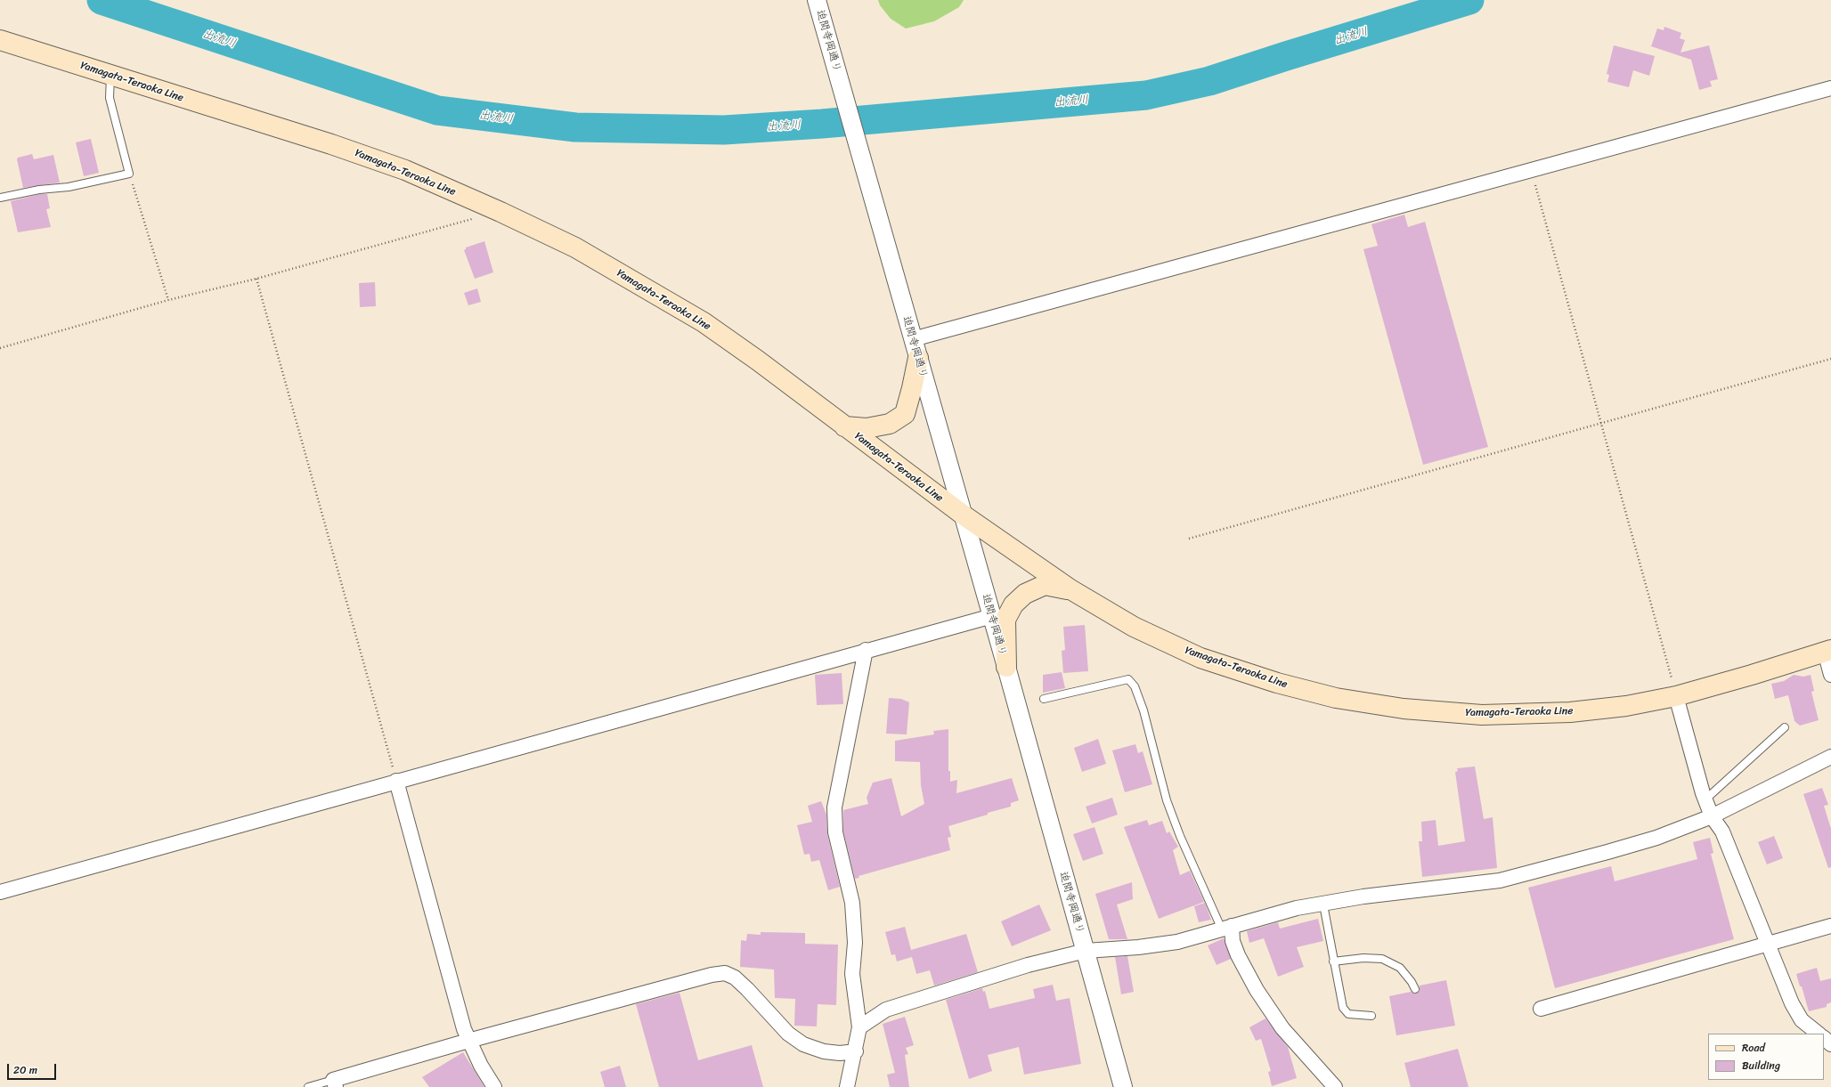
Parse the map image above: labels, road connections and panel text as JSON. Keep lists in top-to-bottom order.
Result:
{
  "streets": {
    "main road": ["Yamagata-Teraoka Line"],
    "street": ["迫間寺岡通り"]
  },
  "crossings": [
    ["迫間寺岡通り", "Yamagata-Teraoka Line"]
  ],
  "water": ["出流川"],
  "legend": ["Road", "Building"],
  "scale_bar": "20 m"
}
